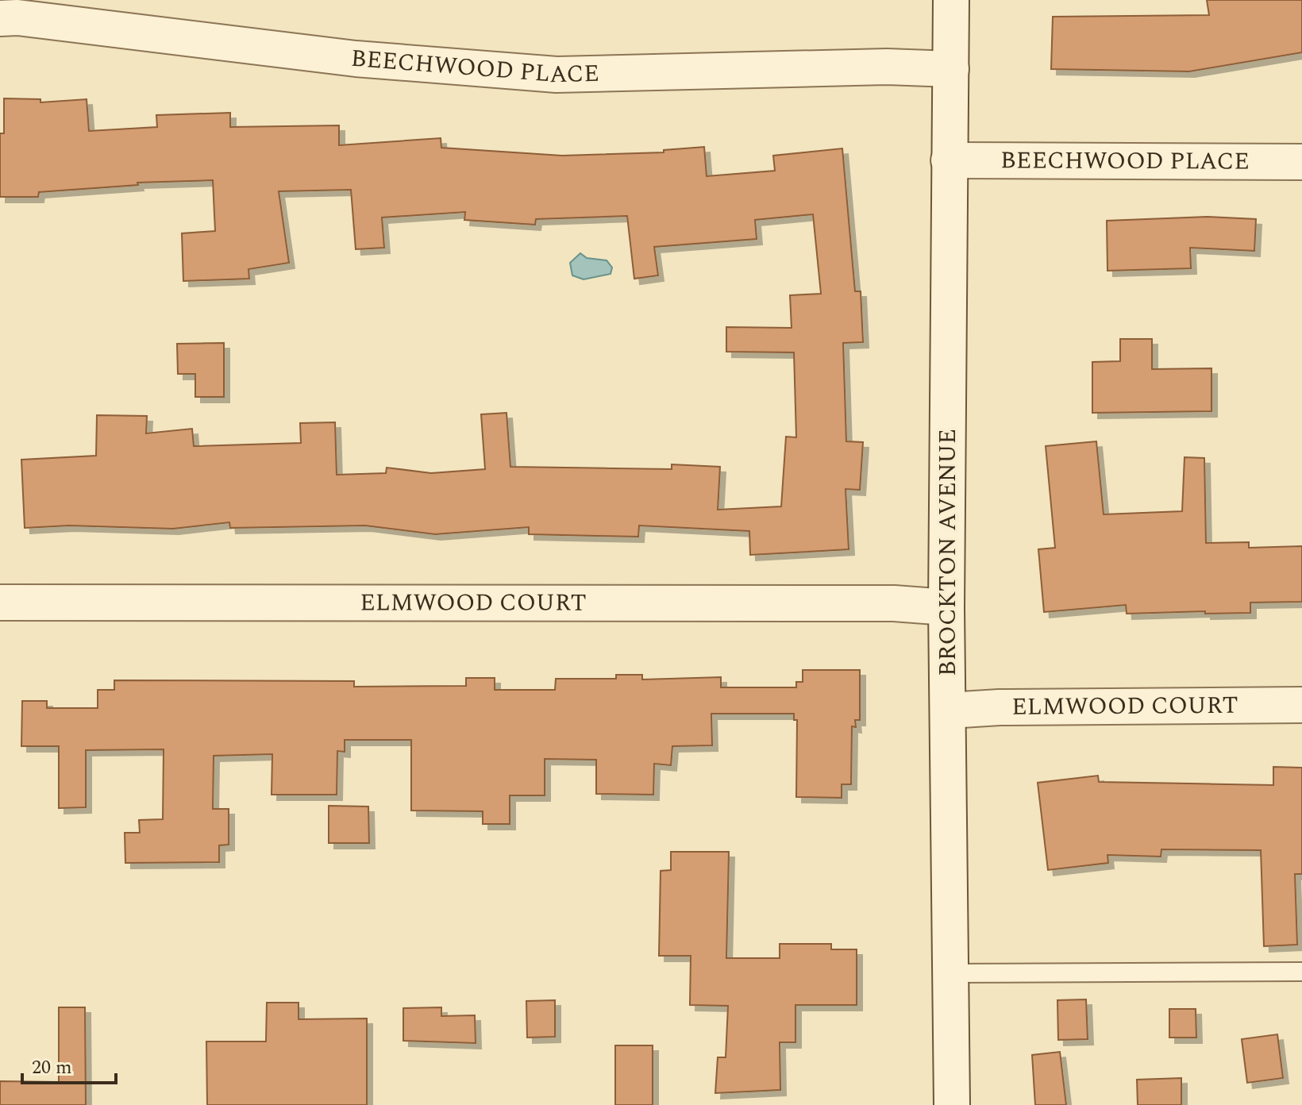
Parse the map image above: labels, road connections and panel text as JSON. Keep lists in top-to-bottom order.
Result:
{
  "streets": {
    "street": ["BEECHWOOD PLACE", "BROCKTON AVENUE", "ELMWOOD COURT"]
  },
  "crossings": [
    ["BEECHWOOD PLACE", "BROCKTON AVENUE"],
    ["BROCKTON AVENUE", "ELMWOOD COURT"]
  ],
  "scale_bar": "20 m"
}
